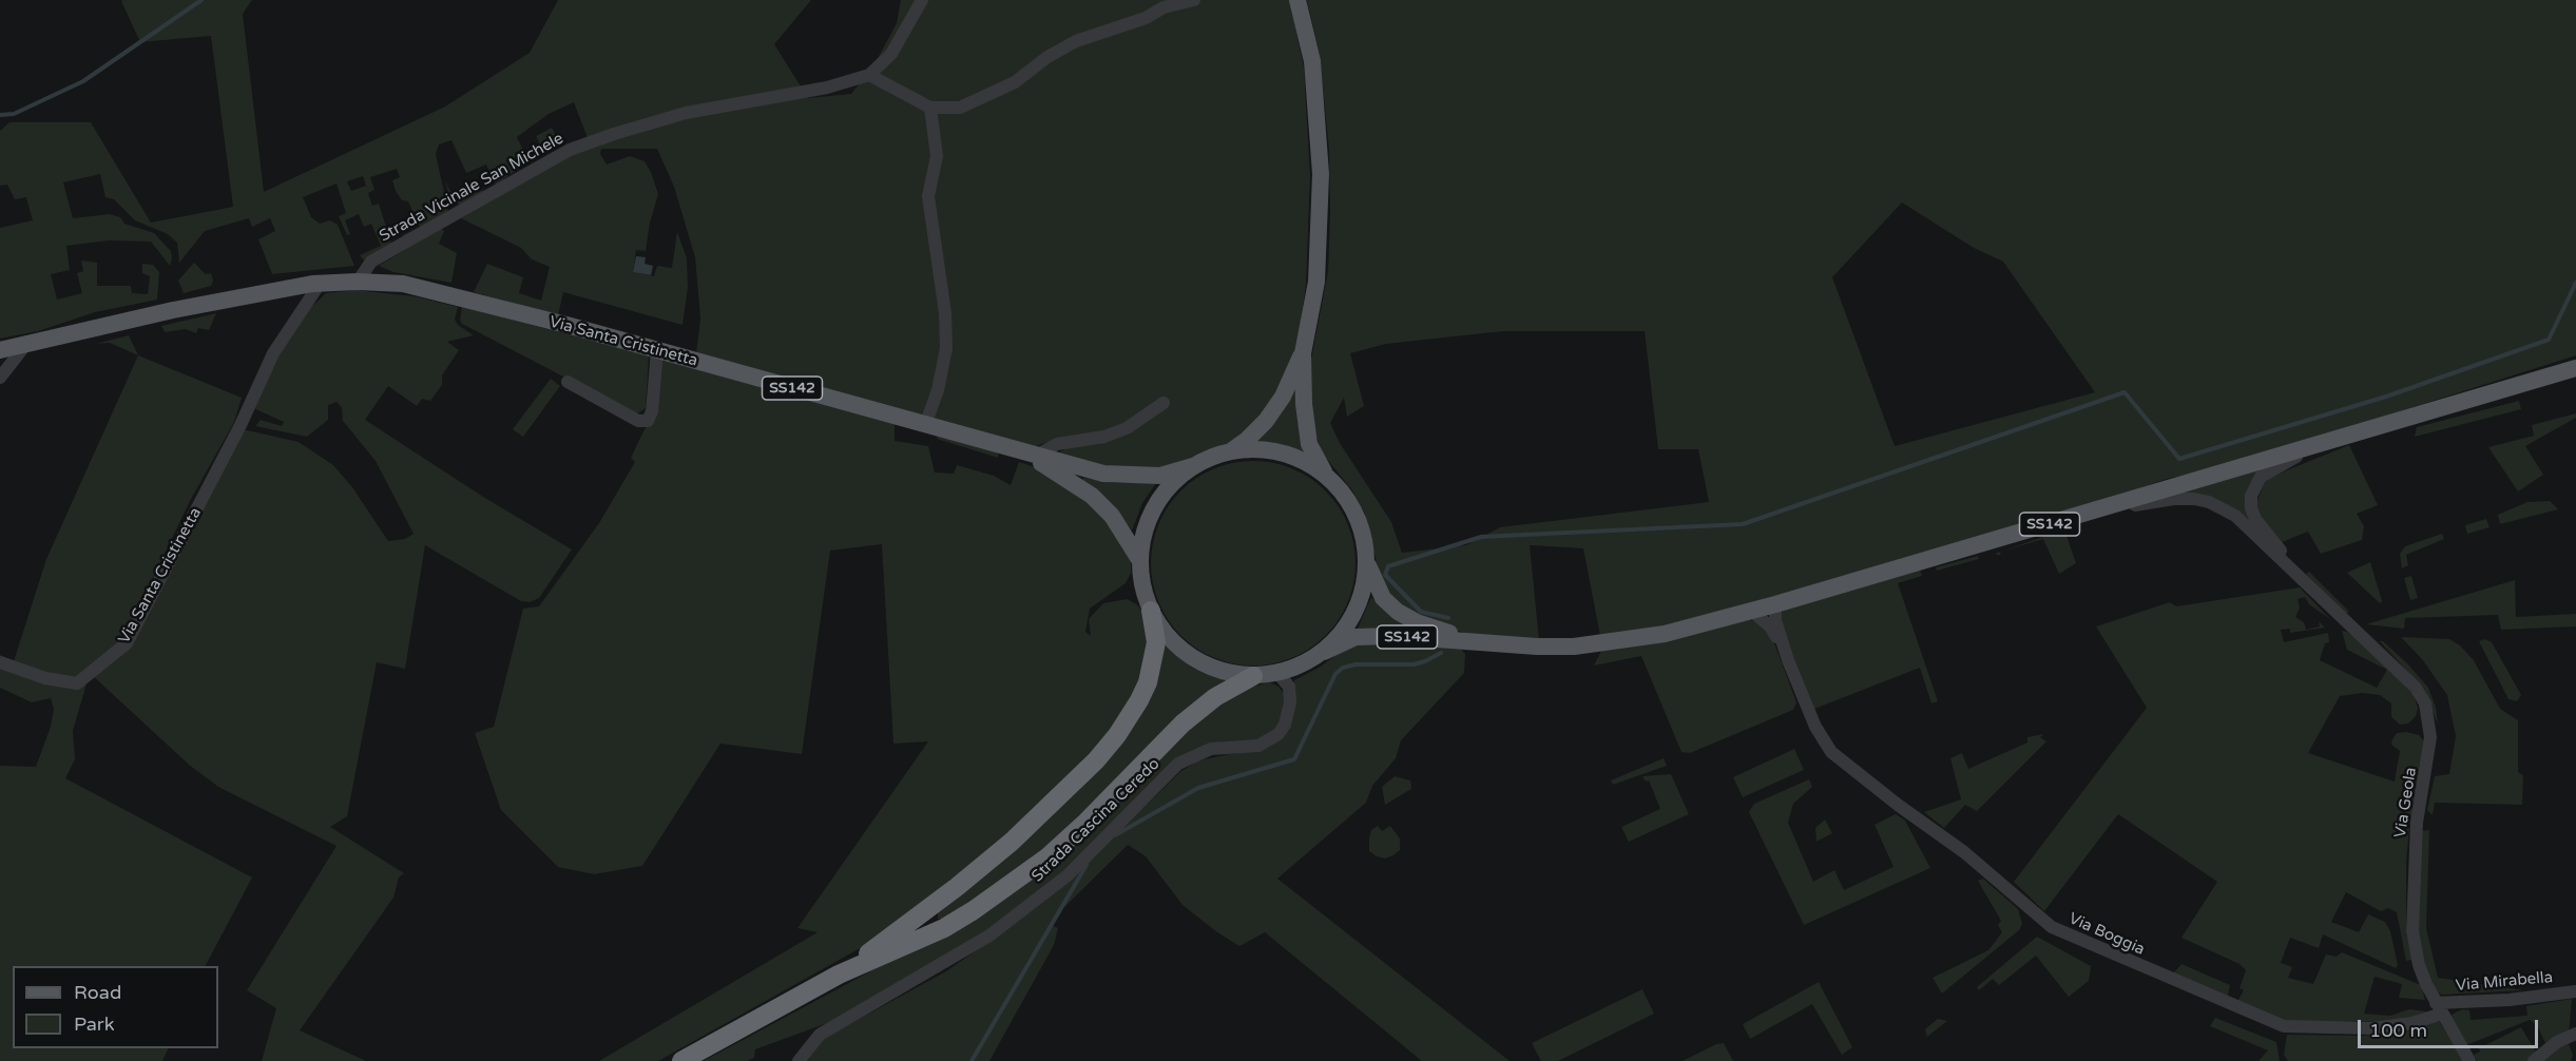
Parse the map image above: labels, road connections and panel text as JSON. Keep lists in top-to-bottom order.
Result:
{
  "streets": {
    "main road": ["Via Santa Cristinetta", "SS142"],
    "street": [
      "Strada Vicinale San Michele",
      "Via Geola",
      "Strada Cascina Ceredo",
      "Via Boggia",
      "Via Mirabella"
    ]
  },
  "crossings": [
    ["Strada Vicinale San Michele", "Via Santa Cristinetta"],
    ["Via Santa Cristinetta", "SS142"],
    ["Via Santa Cristinetta", "Strada Cascina Ceredo"],
    ["SS142", "Via Geola"],
    ["SS142", "Strada Cascina Ceredo"],
    ["SS142", "Via Boggia"],
    ["Via Geola", "Via Boggia"],
    ["Via Geola", "Via Mirabella"],
    ["Via Boggia", "Via Mirabella"]
  ],
  "legend": ["Road", "Park"],
  "scale_bar": "100 m"
}
